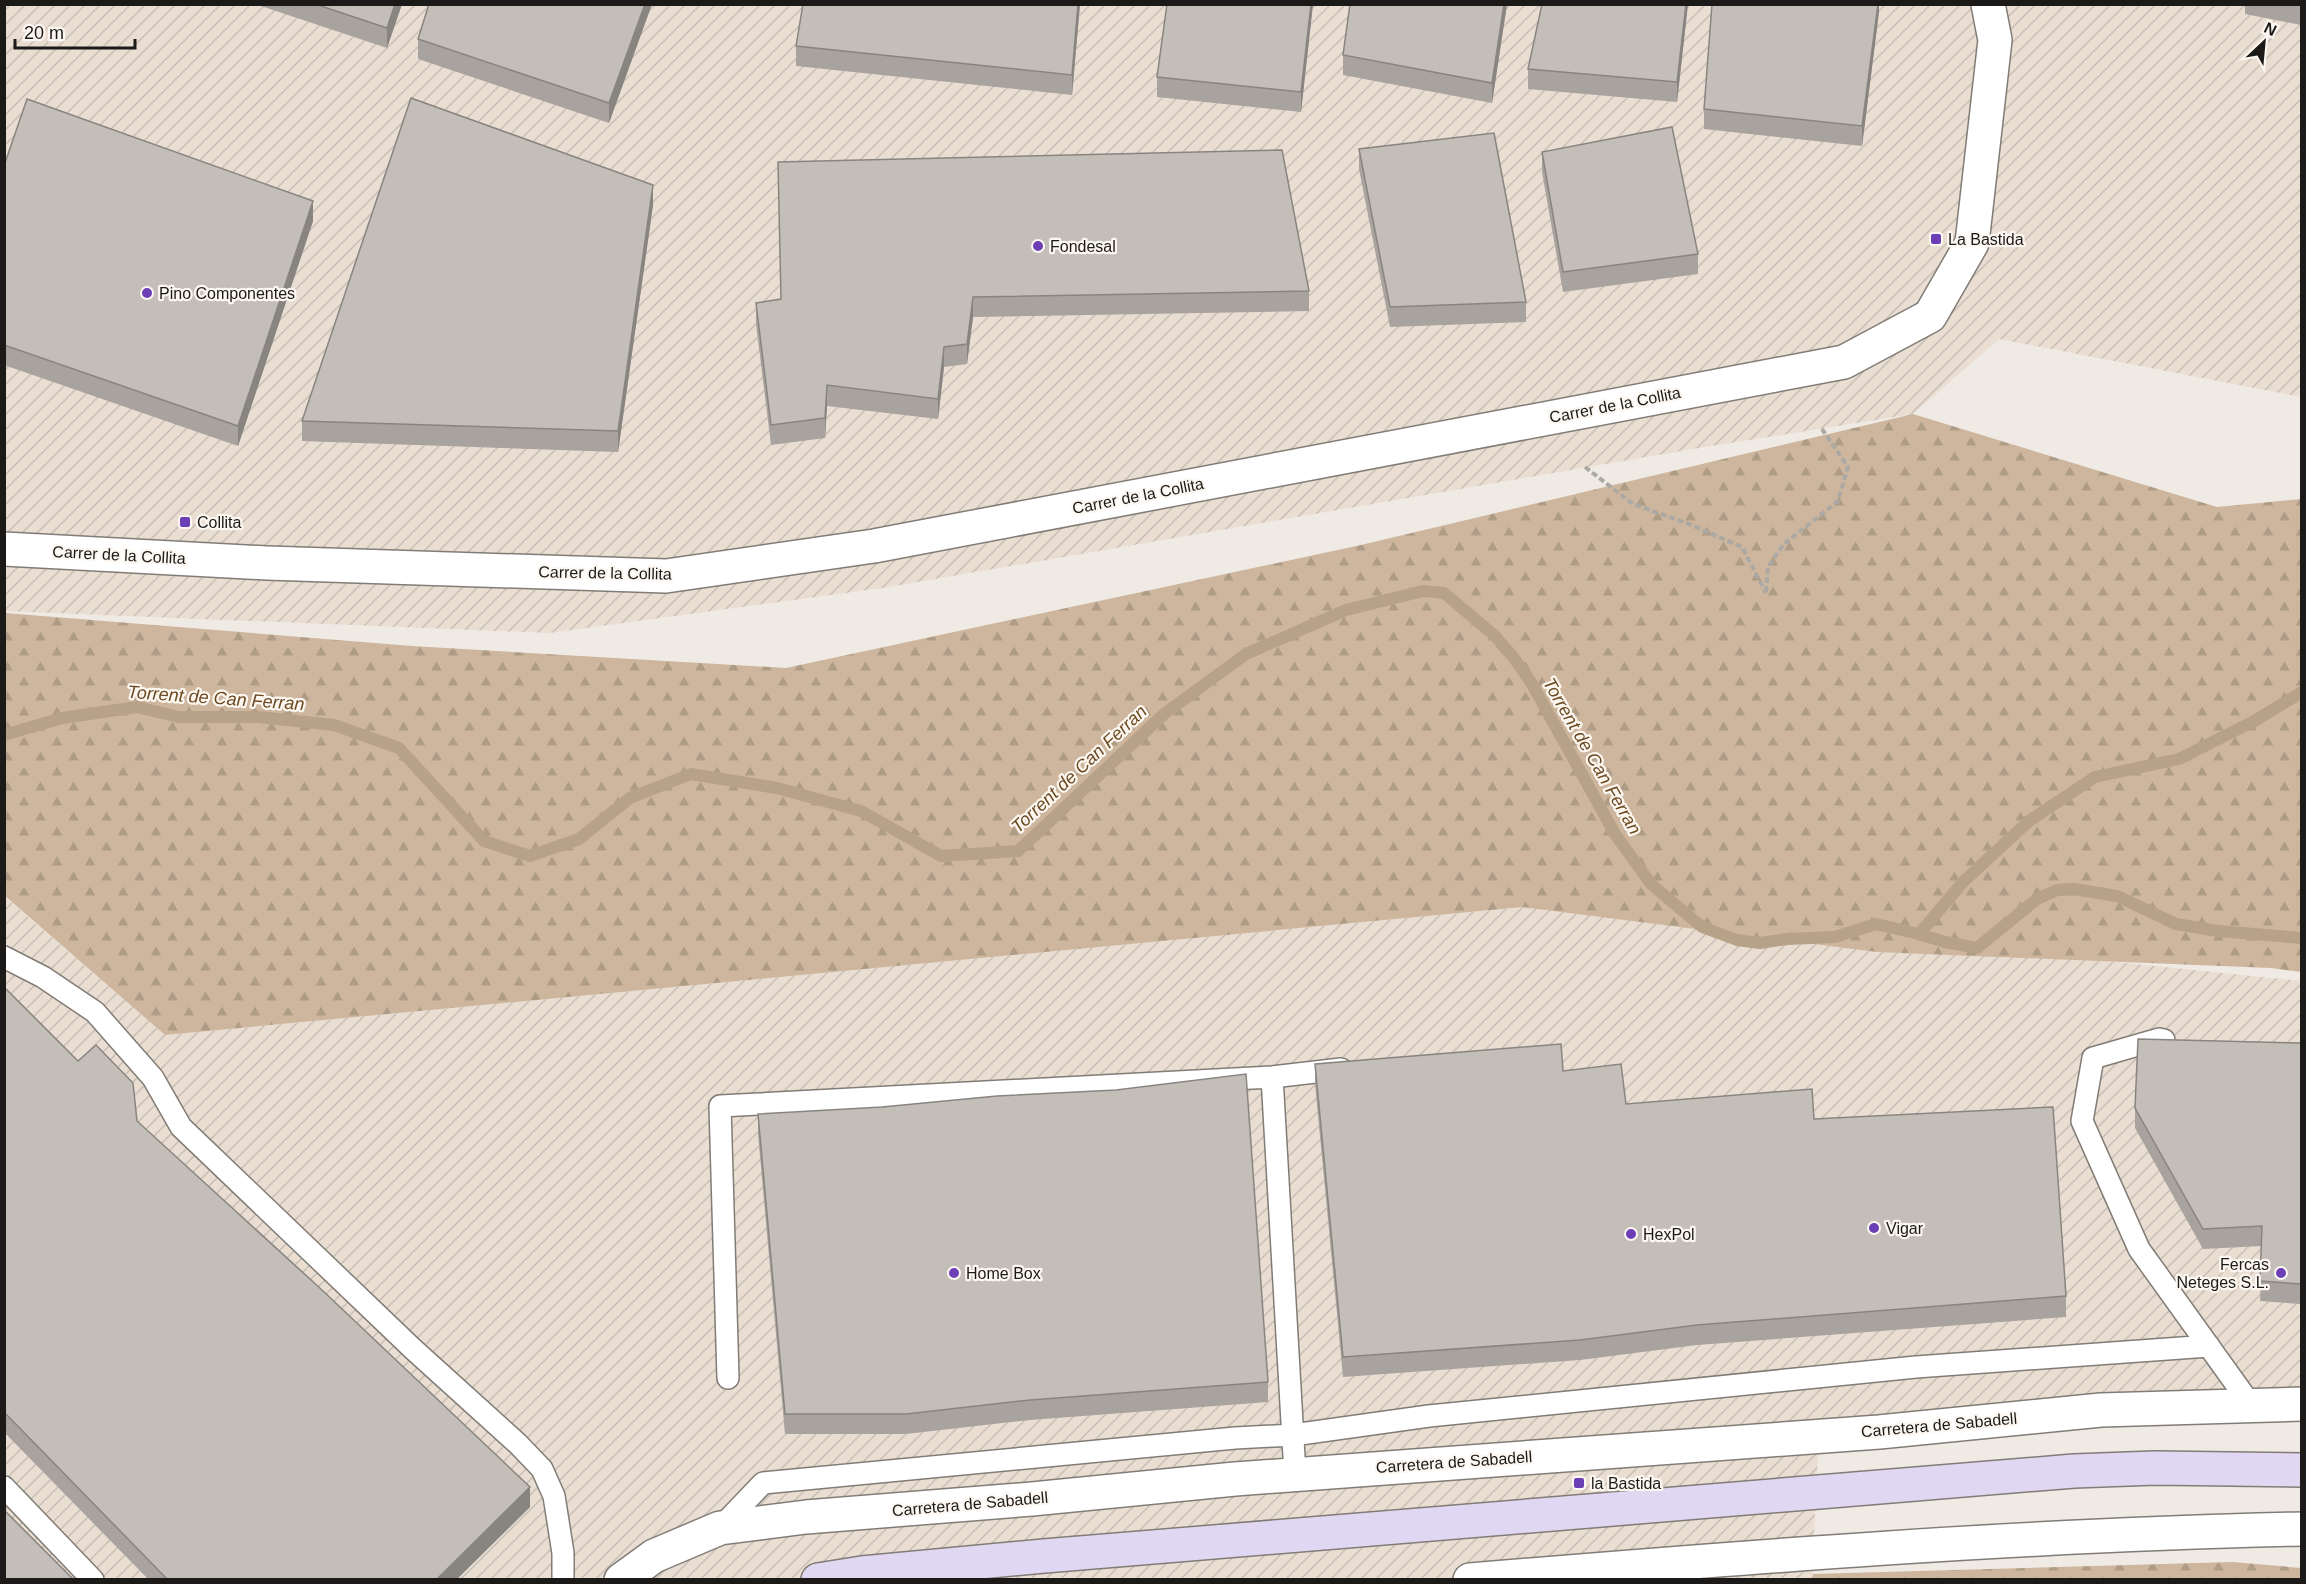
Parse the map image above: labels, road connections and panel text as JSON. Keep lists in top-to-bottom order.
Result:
{
  "streets": {
    "street": ["Carrer de la Collita", "Carretera de Sabadell"]
  },
  "water": ["Torrent de Can Ferran"],
  "places": {
    "transit": ["La Bastida", "Collita", "la Bastida"],
    "other": [
      "Fondesal",
      "Pino Componentes",
      "Vigar",
      "HexPol",
      "Home Box",
      "Fercas Neteges S.L."
    ]
  },
  "scale_bar": "20 m",
  "north": "top right"
}
